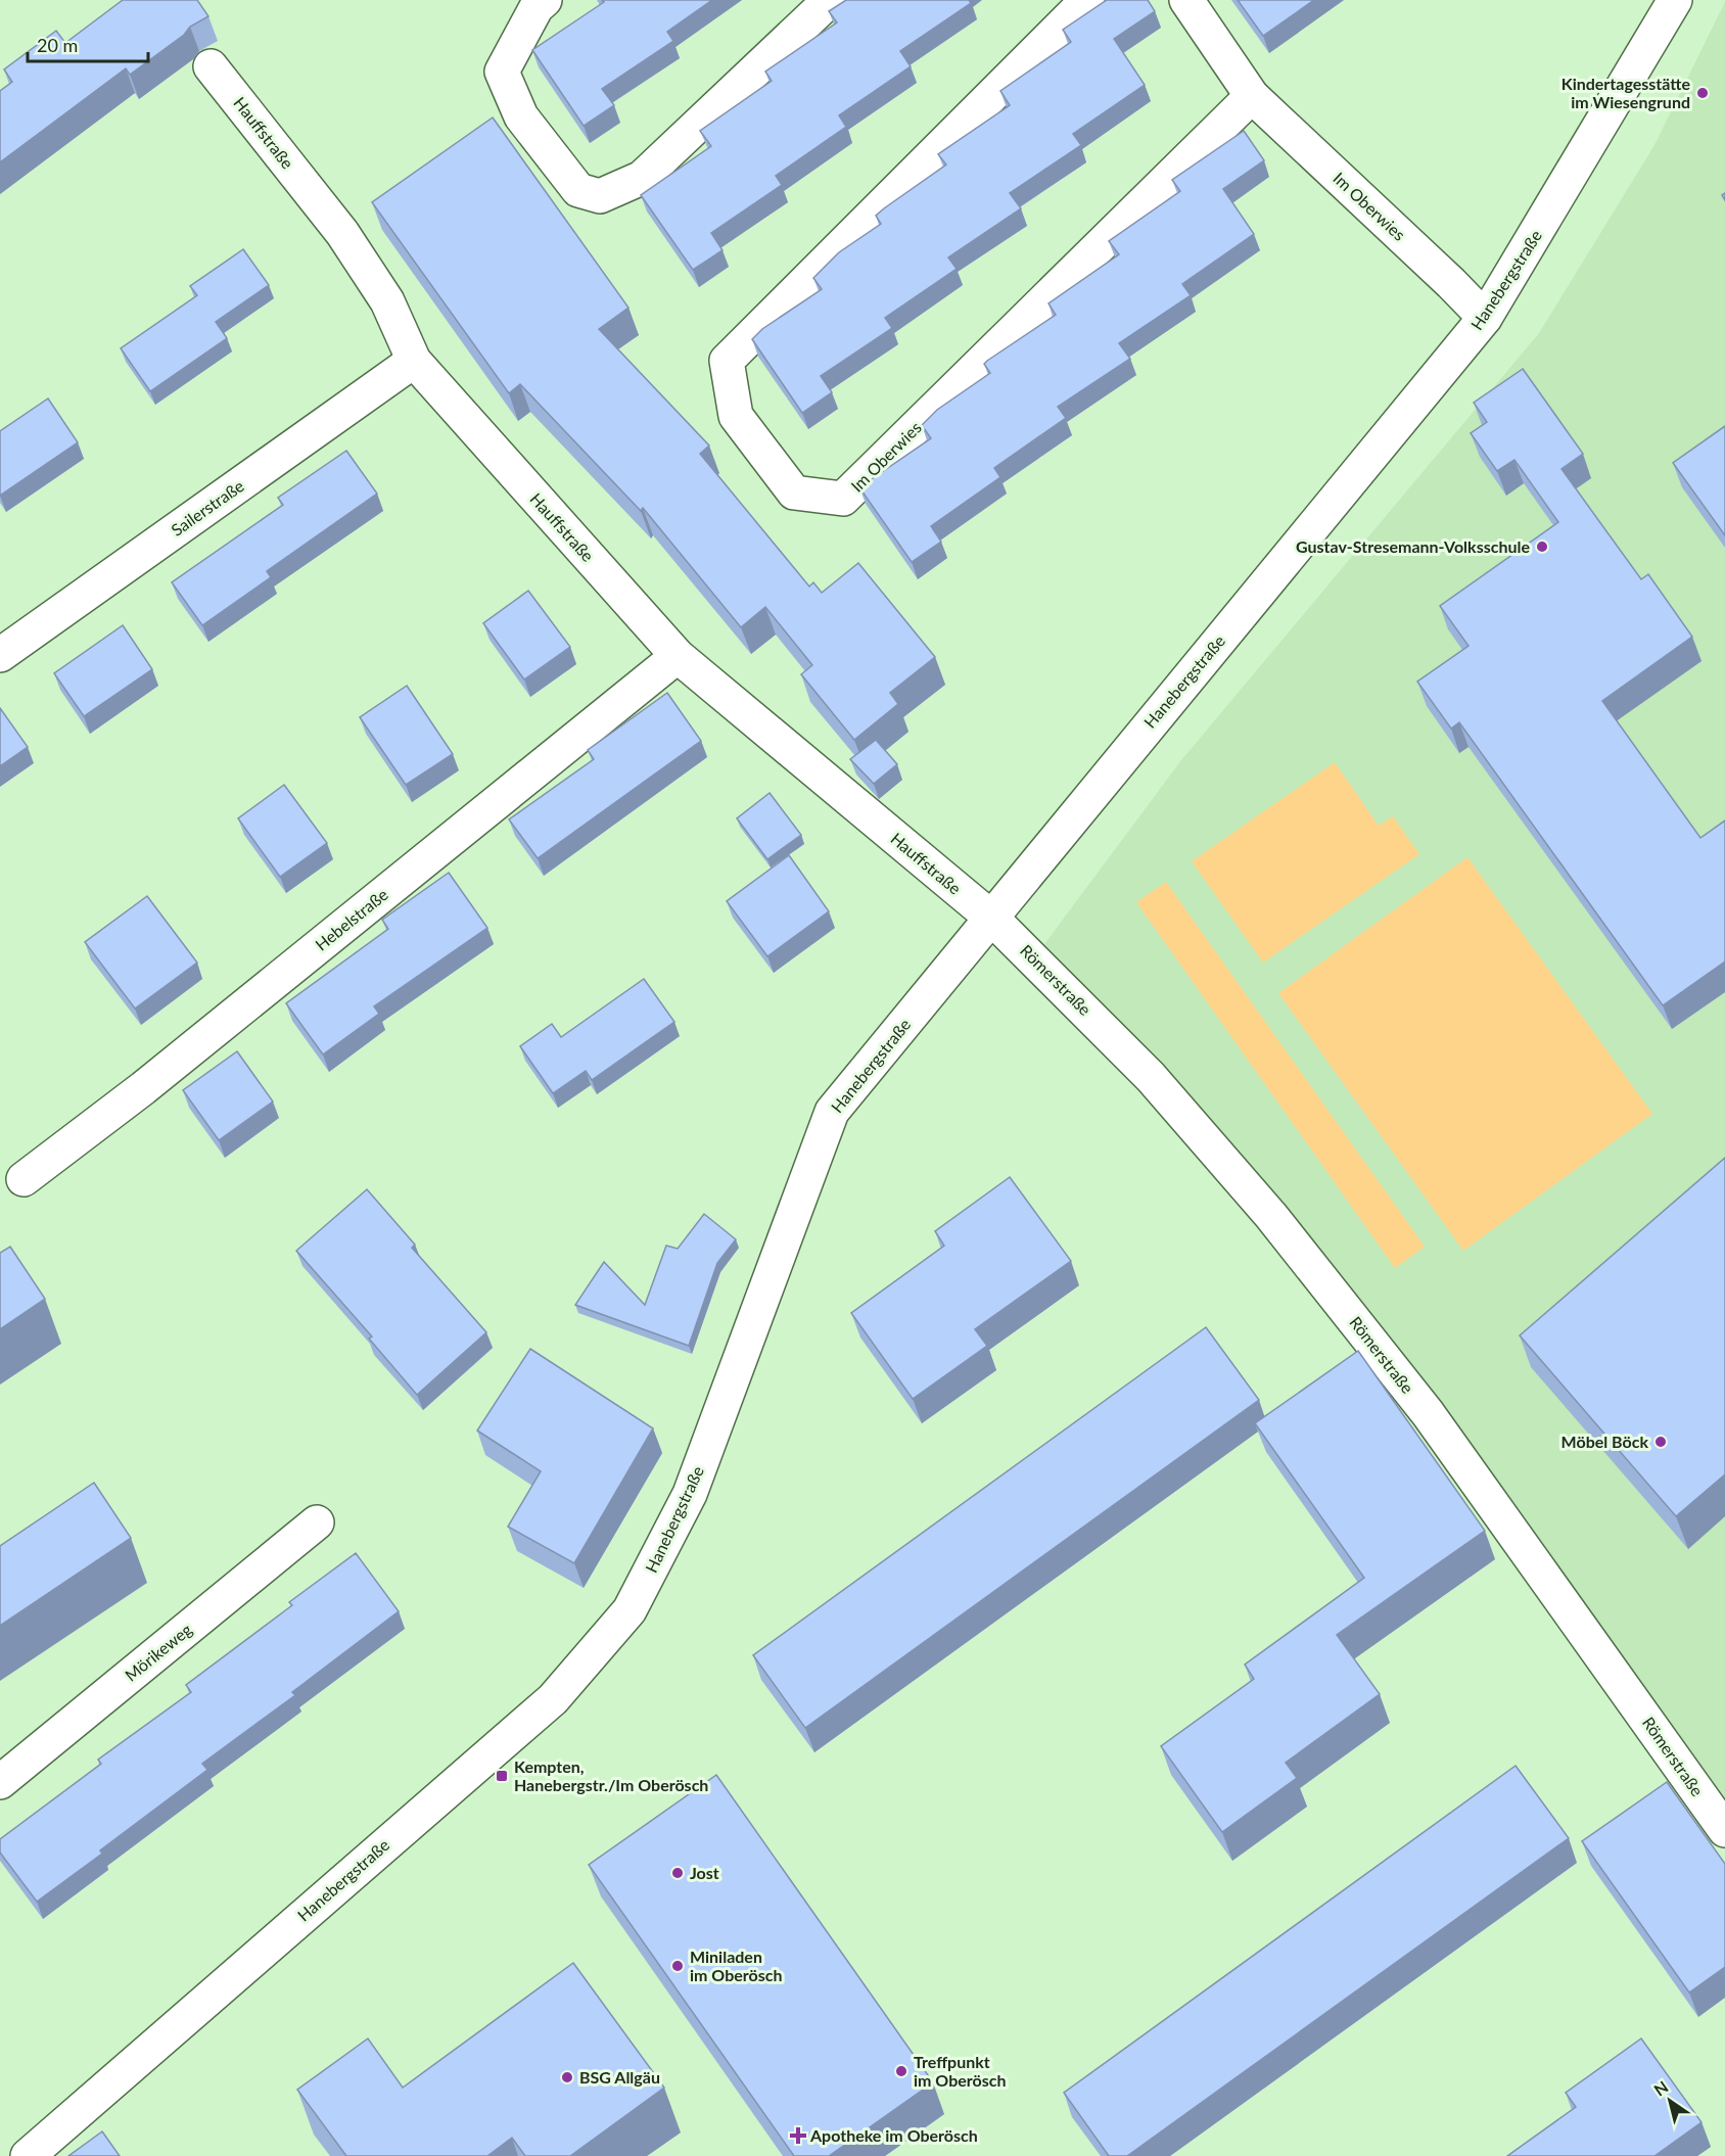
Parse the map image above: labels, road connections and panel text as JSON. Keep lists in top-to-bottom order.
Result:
{
  "streets": {
    "street": [
      "Hauffstraße",
      "Im Oberwies",
      "Hanebergstraße",
      "Sailerstraße",
      "Hebelstraße",
      "Römerstraße",
      "Mörikeweg"
    ]
  },
  "crossings": [
    ["Hauffstraße", "Hanebergstraße"],
    ["Hauffstraße", "Sailerstraße"],
    ["Hauffstraße", "Hebelstraße"],
    ["Hauffstraße", "Römerstraße"],
    ["Im Oberwies", "Hanebergstraße"],
    ["Hanebergstraße", "Römerstraße"]
  ],
  "places": {
    "other": [
      "Kindertagesstätte im Wiesengrund",
      "Gustav-Stresemann-Volksschule",
      "Möbel Böck",
      "Jost",
      "Miniladen im Oberösch",
      "Treffpunkt im Oberösch",
      "BSG Allgäu"
    ],
    "transit": ["Kempten, Hanebergstr./Im Oberösch"],
    "health": ["Apotheke im Oberösch"]
  },
  "scale_bar": "20 m",
  "north": "top left"
}
